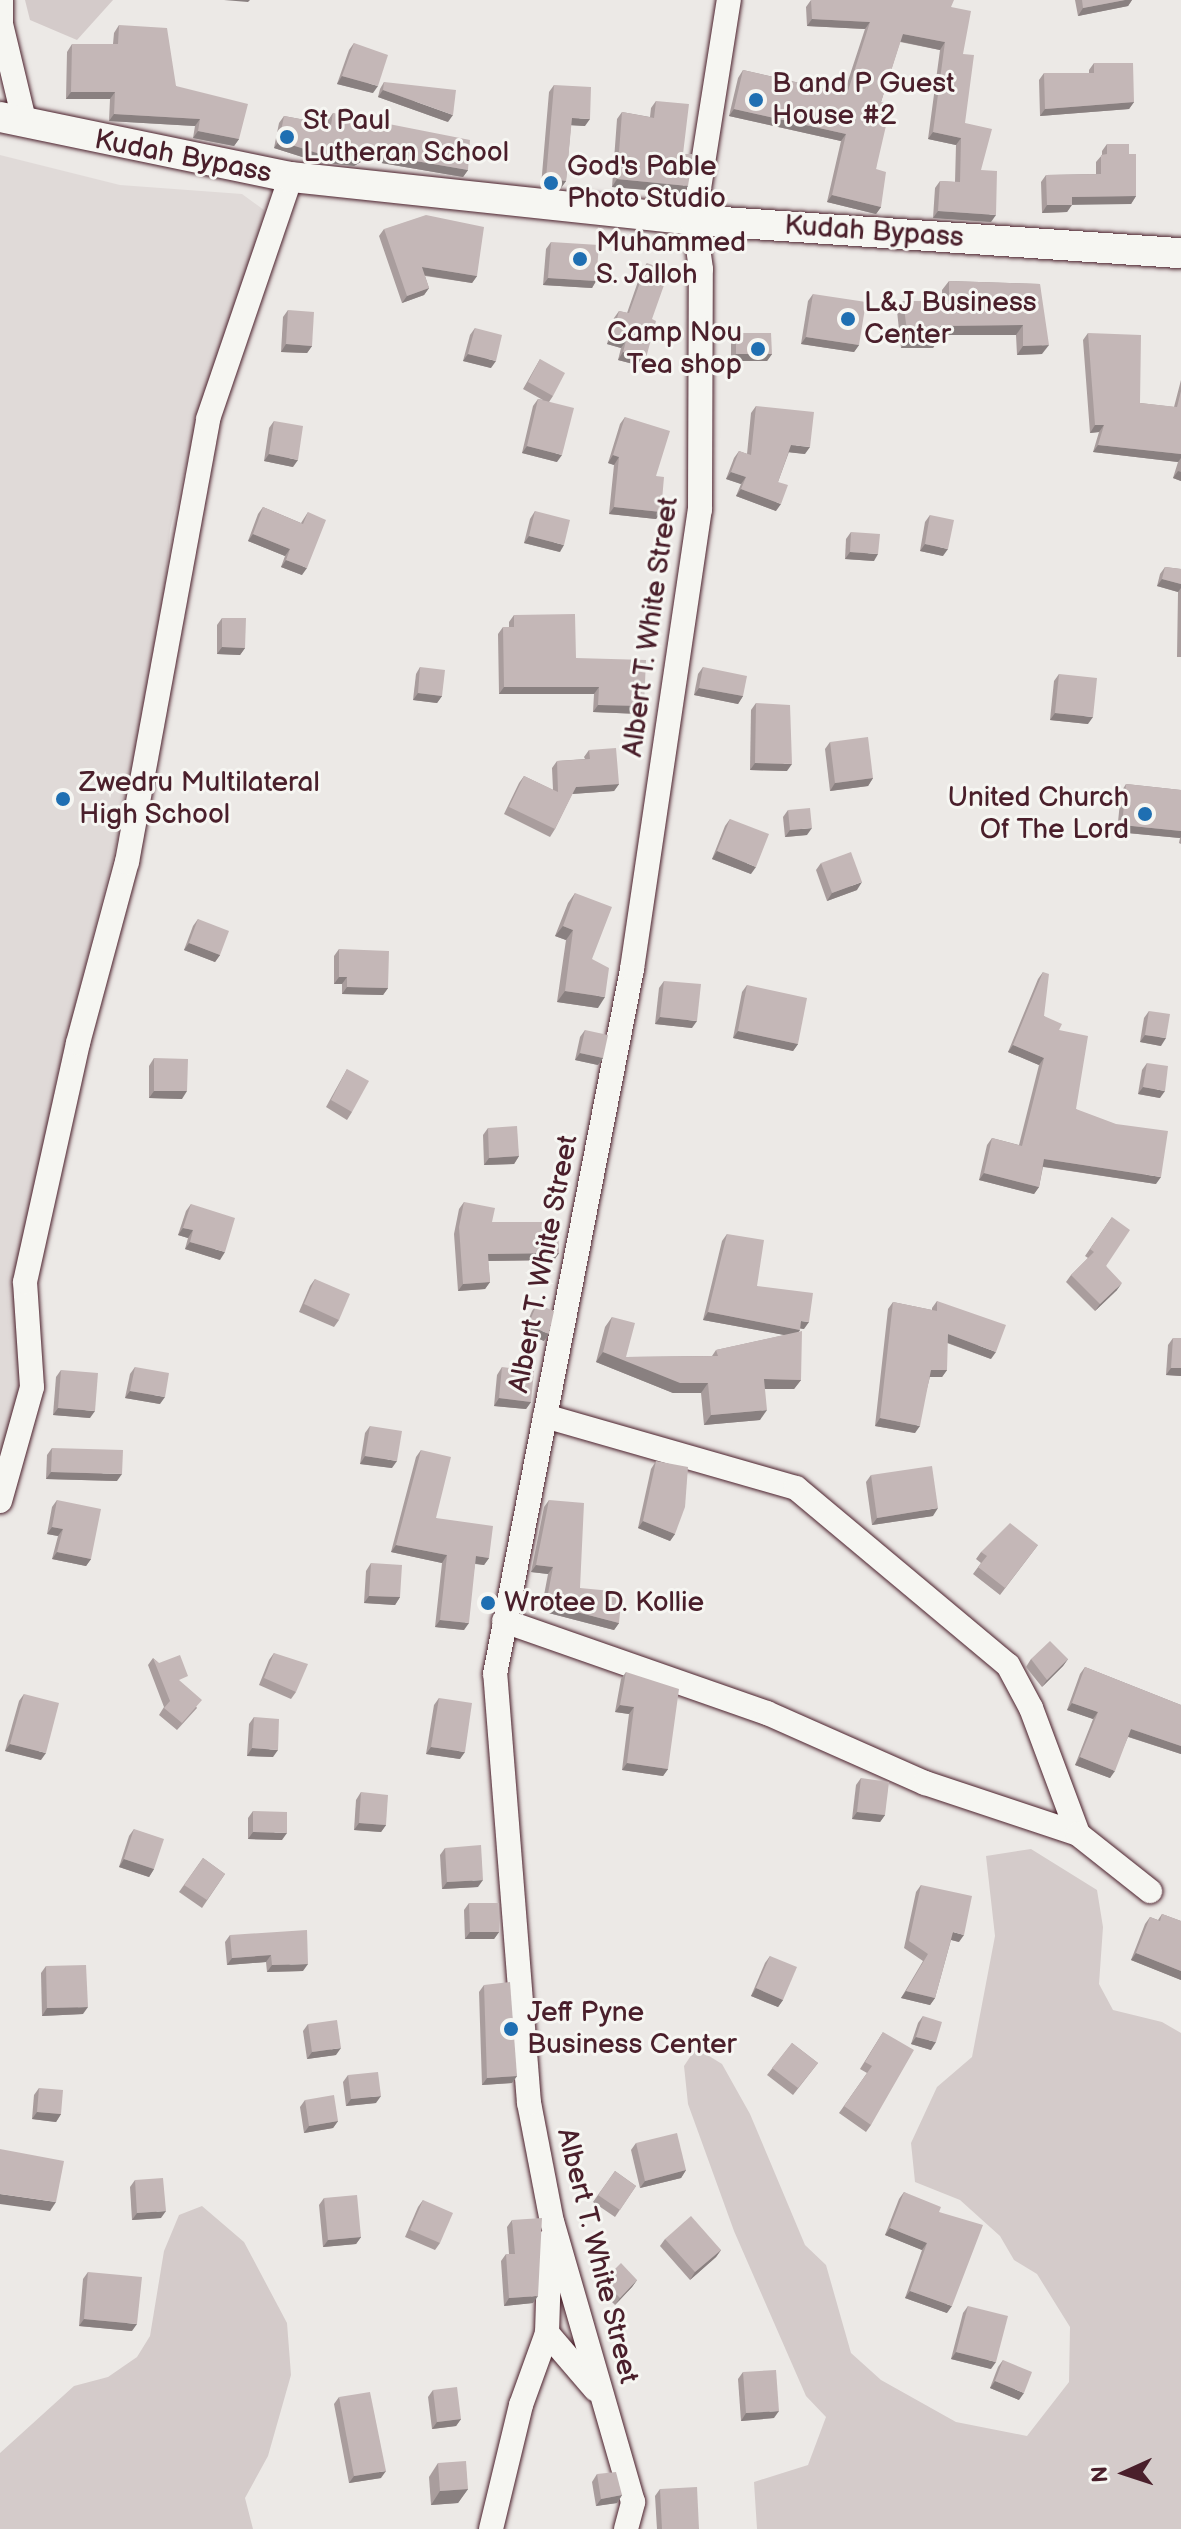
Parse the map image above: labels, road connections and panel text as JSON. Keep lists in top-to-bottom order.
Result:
{
  "streets": {
    "street": ["Kudah Bypass", "Albert T. White Street"]
  },
  "crossings": [
    ["Kudah Bypass", "Albert T. White Street"]
  ],
  "places": [
    "B and P Guest House #2",
    "St Paul Lutheran School",
    "God's Pable Photo Studio",
    "Muhammed S. Jalloh",
    "L&J Business Center",
    "Camp Nou Tea shop",
    "Zwedru Multilateral High School",
    "United Church Of The Lord",
    "Wrotee D. Kollie",
    "Jeff Pyne Business Center"
  ],
  "north": "left"
}
